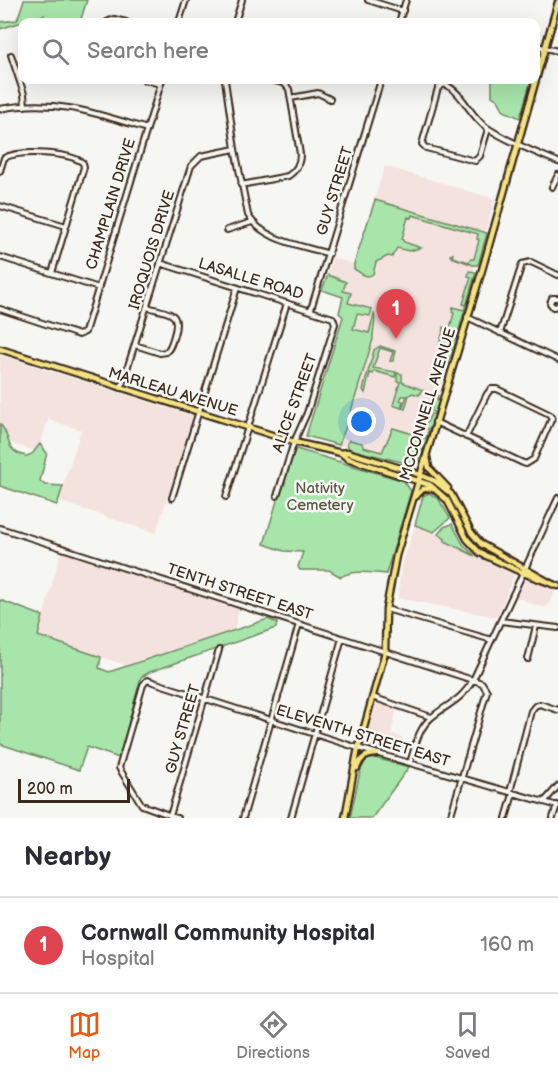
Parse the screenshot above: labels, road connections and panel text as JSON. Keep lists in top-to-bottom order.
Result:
{
  "streets": {
    "main road": ["MARLEAU AVENUE", "MCCONNELL AVENUE"],
    "street": [
      "GUY STREET",
      "CHAMPLAIN DRIVE",
      "IROQUOIS DRIVE",
      "LASALLE ROAD",
      "ALICE STREET",
      "TENTH STREET EAST",
      "ELEVENTH STREET EAST"
    ]
  },
  "crossings": [
    ["GUY STREET", "LASALLE ROAD"],
    ["GUY STREET", "ELEVENTH STREET EAST"],
    ["IROQUOIS DRIVE", "LASALLE ROAD"],
    ["IROQUOIS DRIVE", "MARLEAU AVENUE"],
    ["LASALLE ROAD", "ALICE STREET"],
    ["MARLEAU AVENUE", "ALICE STREET"],
    ["MARLEAU AVENUE", "MCCONNELL AVENUE"],
    ["MCCONNELL AVENUE", "TENTH STREET EAST"],
    ["MCCONNELL AVENUE", "ELEVENTH STREET EAST"]
  ],
  "parks": ["Nativity Cemetery"],
  "scale_bar": "200 m",
  "page": {
    "search": "Search here",
    "pins": "1",
    "scale": "200 m",
    "heading": "Nearby",
    "list": [
      {
        "mark": "1",
        "name": "Cornwall Community Hospital",
        "note": "Hospital",
        "value": "160 m"
      }
    ],
    "nav": ["Map", "Directions", "Saved"]
  }
}
